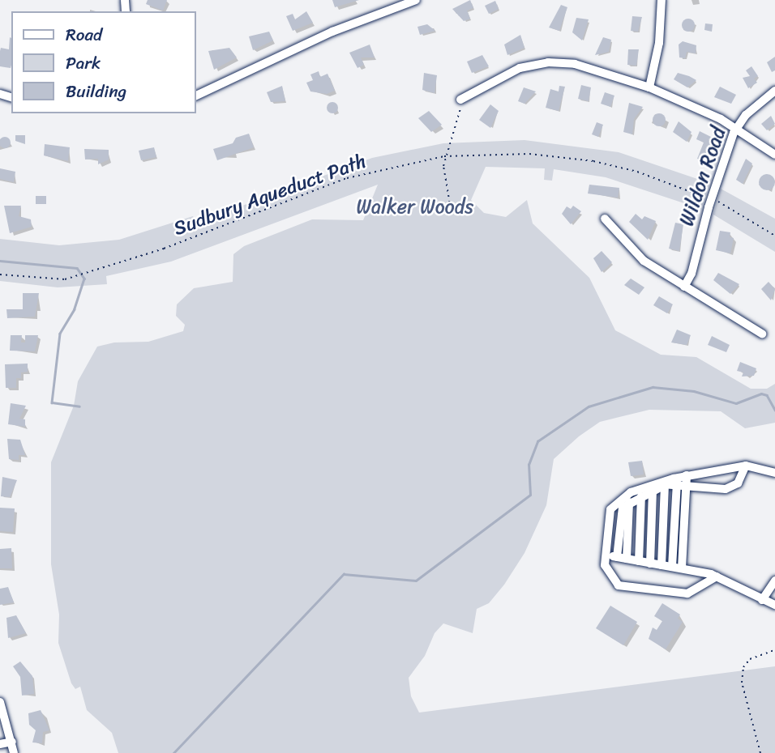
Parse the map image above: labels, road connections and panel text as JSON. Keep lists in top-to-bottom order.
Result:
{
  "streets": {
    "street": ["Wildon Road"],
    "path": ["Sudbury Aqueduct Path"]
  },
  "crossings": [
    ["Wildon Road", "Sudbury Aqueduct Path"]
  ],
  "parks": ["Walker Woods"],
  "legend": ["Road", "Park", "Building"]
}
